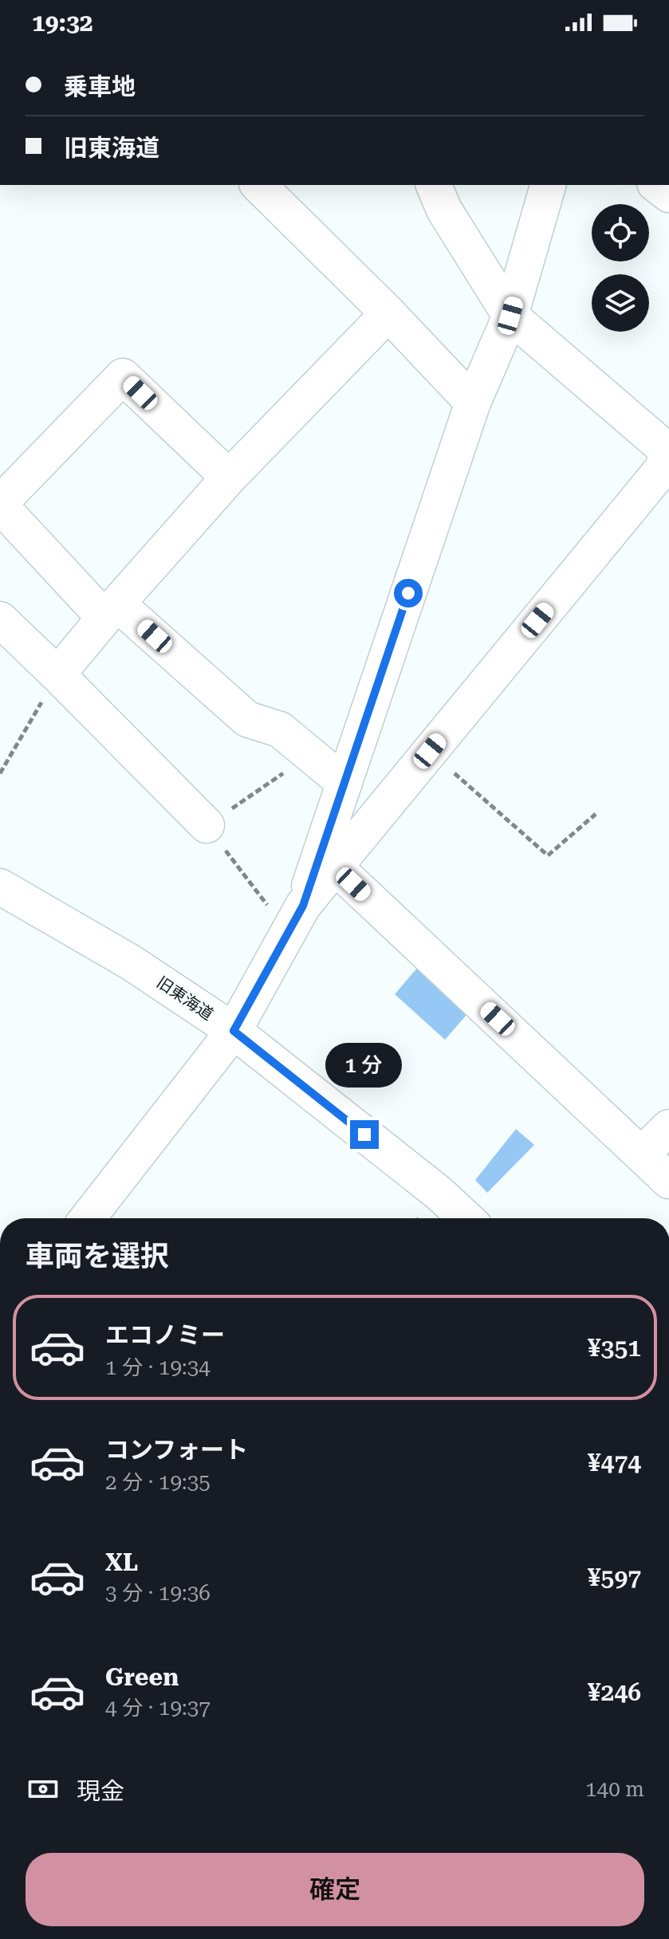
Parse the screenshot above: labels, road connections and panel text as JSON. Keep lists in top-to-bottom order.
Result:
{
  "streets": {
    "main road": ["旧東海道"]
  },
  "page": {
    "status": "19:32",
    "banner": ["乗車地", "旧東海道"],
    "bubble": "1 分",
    "heading": "車両を選択",
    "list": [
      {
        "name": "エコノミー",
        "note": "1 分 · 19:34",
        "value": "¥351"
      },
      {
        "name": "コンフォート",
        "note": "2 分 · 19:35",
        "value": "¥474"
      },
      {
        "name": "XL",
        "note": "3 分 · 19:36",
        "value": "¥597"
      },
      {
        "name": "Green",
        "note": "4 分 · 19:37",
        "value": "¥246"
      }
    ],
    "pay": ["現金", "140 m"],
    "buttons": "確定"
  }
}
